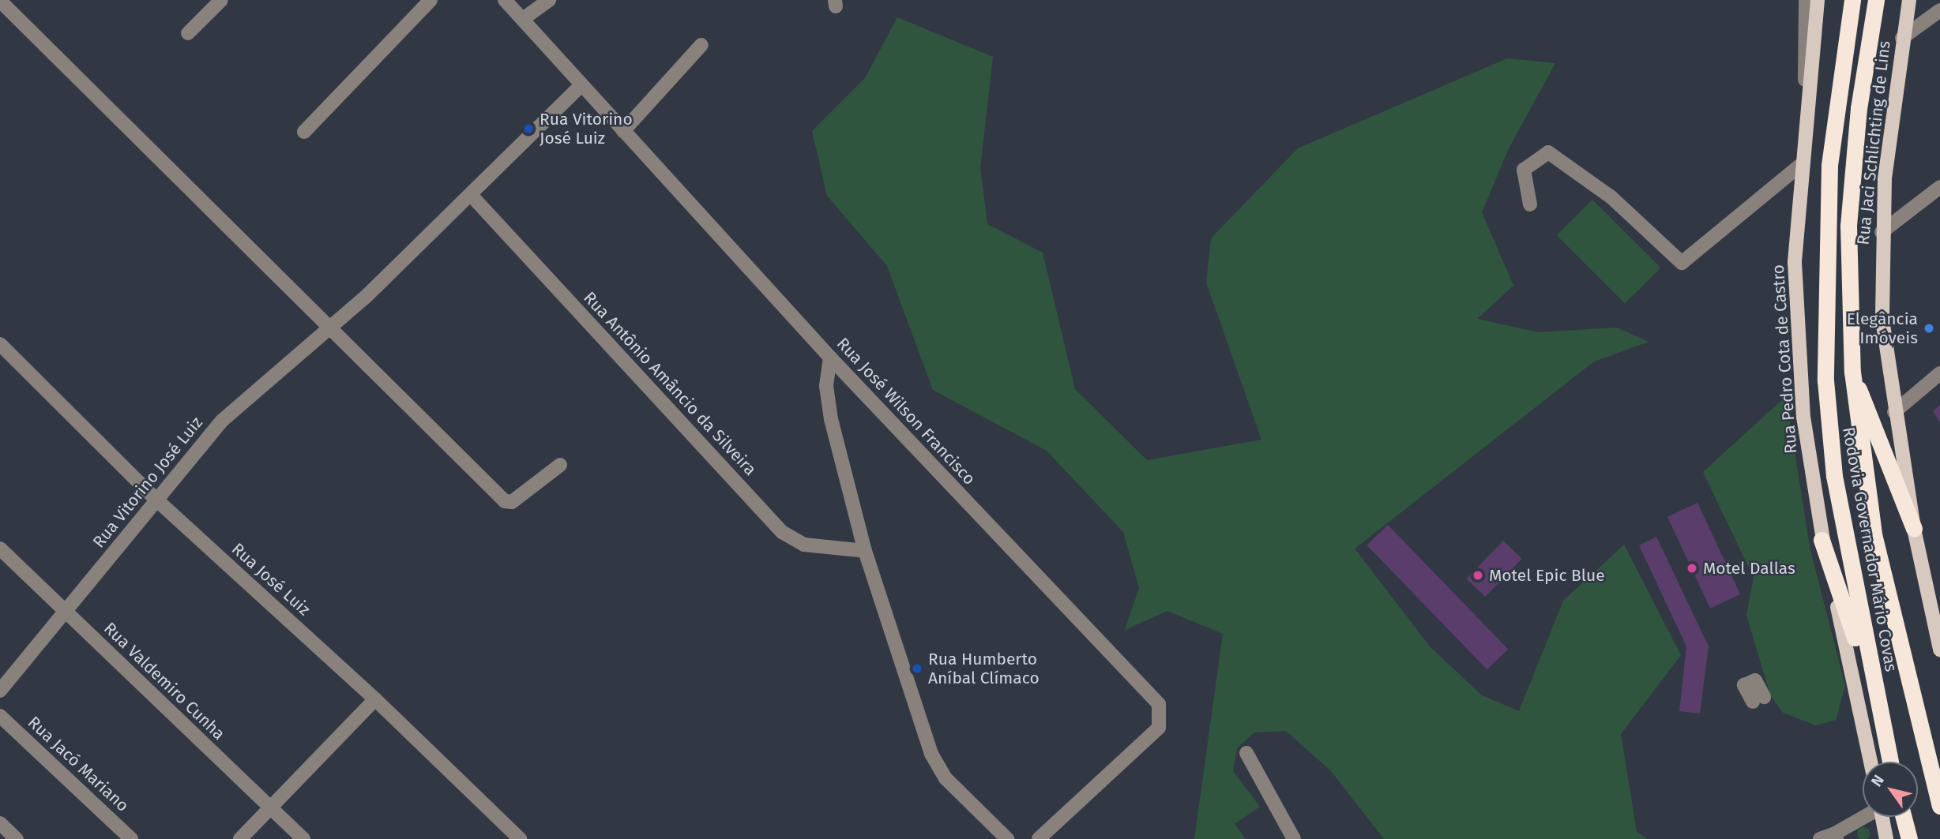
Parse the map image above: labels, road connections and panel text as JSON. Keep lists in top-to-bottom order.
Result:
{
  "streets": {
    "highway": ["Rodovia Governador Mário Covas"],
    "main road": ["Rua Jaci Schlichting de Lins", "Rua Pedro Cota de Castro"],
    "street": [
      "Rua Antônio Amâncio da Silveira",
      "Rua José Wilson Francisco",
      "Rua Vitorino José Luiz",
      "Rua José Luiz",
      "Rua Valdemiro Cunha",
      "Rua Jacó Mariano"
    ]
  },
  "crossings": [
    ["Rua Antônio Amâncio da Silveira", "Rua Vitorino José Luiz"],
    ["Rua José Wilson Francisco", "Rua Vitorino José Luiz"],
    ["Rua Vitorino José Luiz", "Rua José Luiz"],
    ["Rua Vitorino José Luiz", "Rua Valdemiro Cunha"]
  ],
  "places": [
    "Rua Vitorino José Luiz",
    "Elegância Imóveis",
    "Motel Dallas",
    "Motel Epic Blue",
    "Rua Humberto Aníbal Clímaco"
  ],
  "north": "top left"
}
